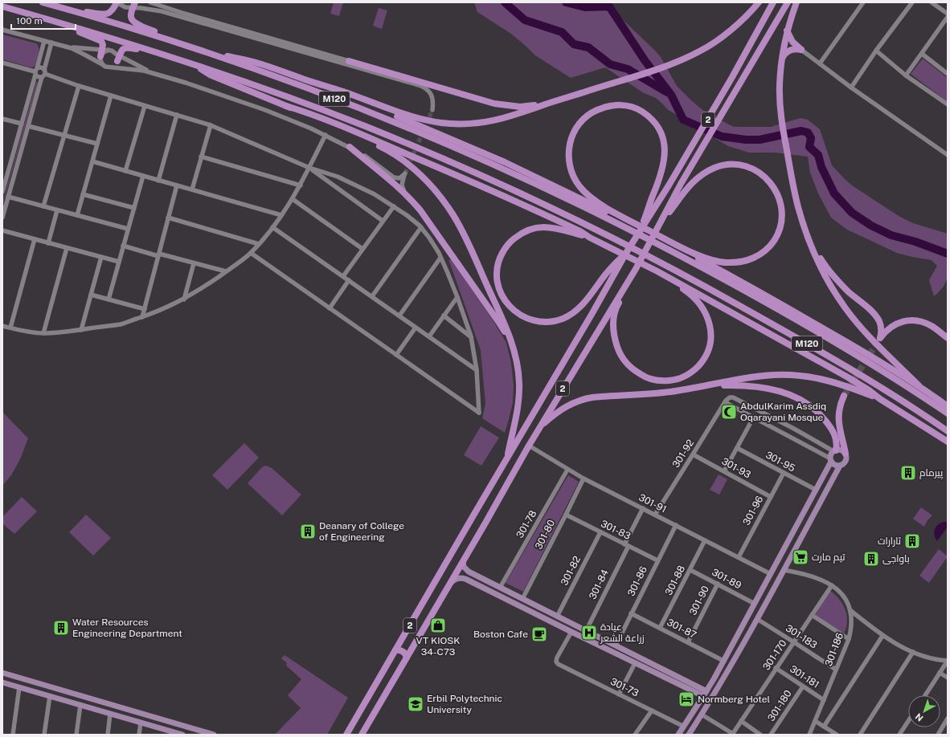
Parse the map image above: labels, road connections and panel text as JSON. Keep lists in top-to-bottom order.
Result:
{
  "streets": {
    "highway": ["M120", "2"],
    "street": [
      "301-92",
      "301-95",
      "301-93",
      "301-91",
      "301-96",
      "301-78",
      "301-83",
      "301-80",
      "301-82",
      "301-89",
      "301-88",
      "301-86",
      "301-84",
      "301-90",
      "301-87",
      "301-183",
      "301-186",
      "301-170",
      "301-181",
      "301-73",
      "301-180"
    ]
  },
  "crossings": [
    ["2", "301-91"],
    ["301-92", "301-93"],
    ["301-92", "301-91"],
    ["301-95", "301-96"],
    ["301-93", "301-96"],
    ["301-91", "301-96"],
    ["301-91", "301-78"],
    ["301-91", "301-80"],
    ["301-91", "301-88"],
    ["301-91", "301-86"],
    ["301-91", "301-84"],
    ["301-83", "301-80"],
    ["301-83", "301-82"],
    ["301-83", "301-86"],
    ["301-83", "301-84"],
    ["301-89", "301-88"],
    ["301-89", "301-90"],
    ["301-88", "301-87"],
    ["301-86", "301-87"],
    ["301-90", "301-87"],
    ["301-183", "301-186"],
    ["301-183", "301-170"],
    ["301-186", "301-170"],
    ["301-186", "301-181"],
    ["301-170", "301-181"],
    ["301-181", "301-180"]
  ],
  "places": {
    "mosque": ["AbdulKarim Assdiq Oqarayani Mosque"],
    "building": [
      "پیرمام",
      "Deanary of College of Engineering",
      "ئارارات",
      "باواجی",
      "Water Resources Engineering Department"
    ],
    "supermarket": ["تيم مارت"],
    "shop": ["VT KIOSK 34-C73"],
    "hospital": ["عيادة زراعة الشعر"],
    "cafe": ["Boston Cafe"],
    "hotel": ["Normberg Hotel"],
    "school or university": ["Erbil Polytechnic University"]
  },
  "scale_bar": "100 m",
  "north": "bottom left"
}
